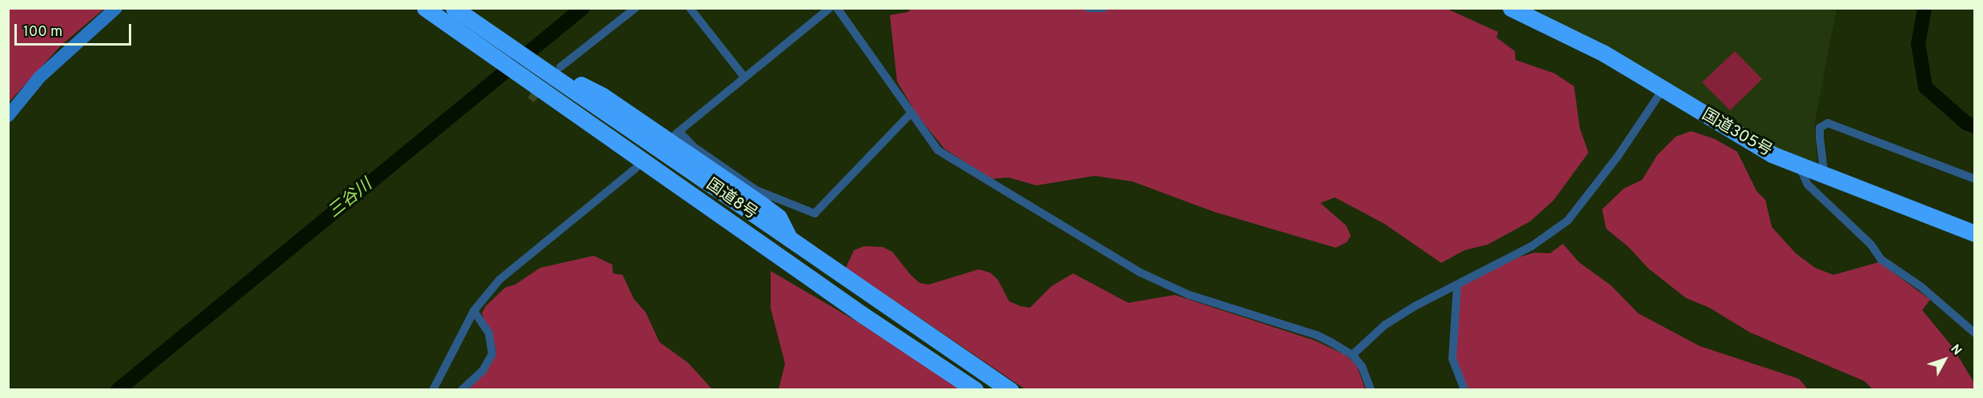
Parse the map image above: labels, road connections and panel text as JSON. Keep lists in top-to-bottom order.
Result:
{
  "streets": {
    "highway": ["国道305号", "国道8号"]
  },
  "water": ["三谷川"],
  "scale_bar": "100 m",
  "north": "top right"
}
